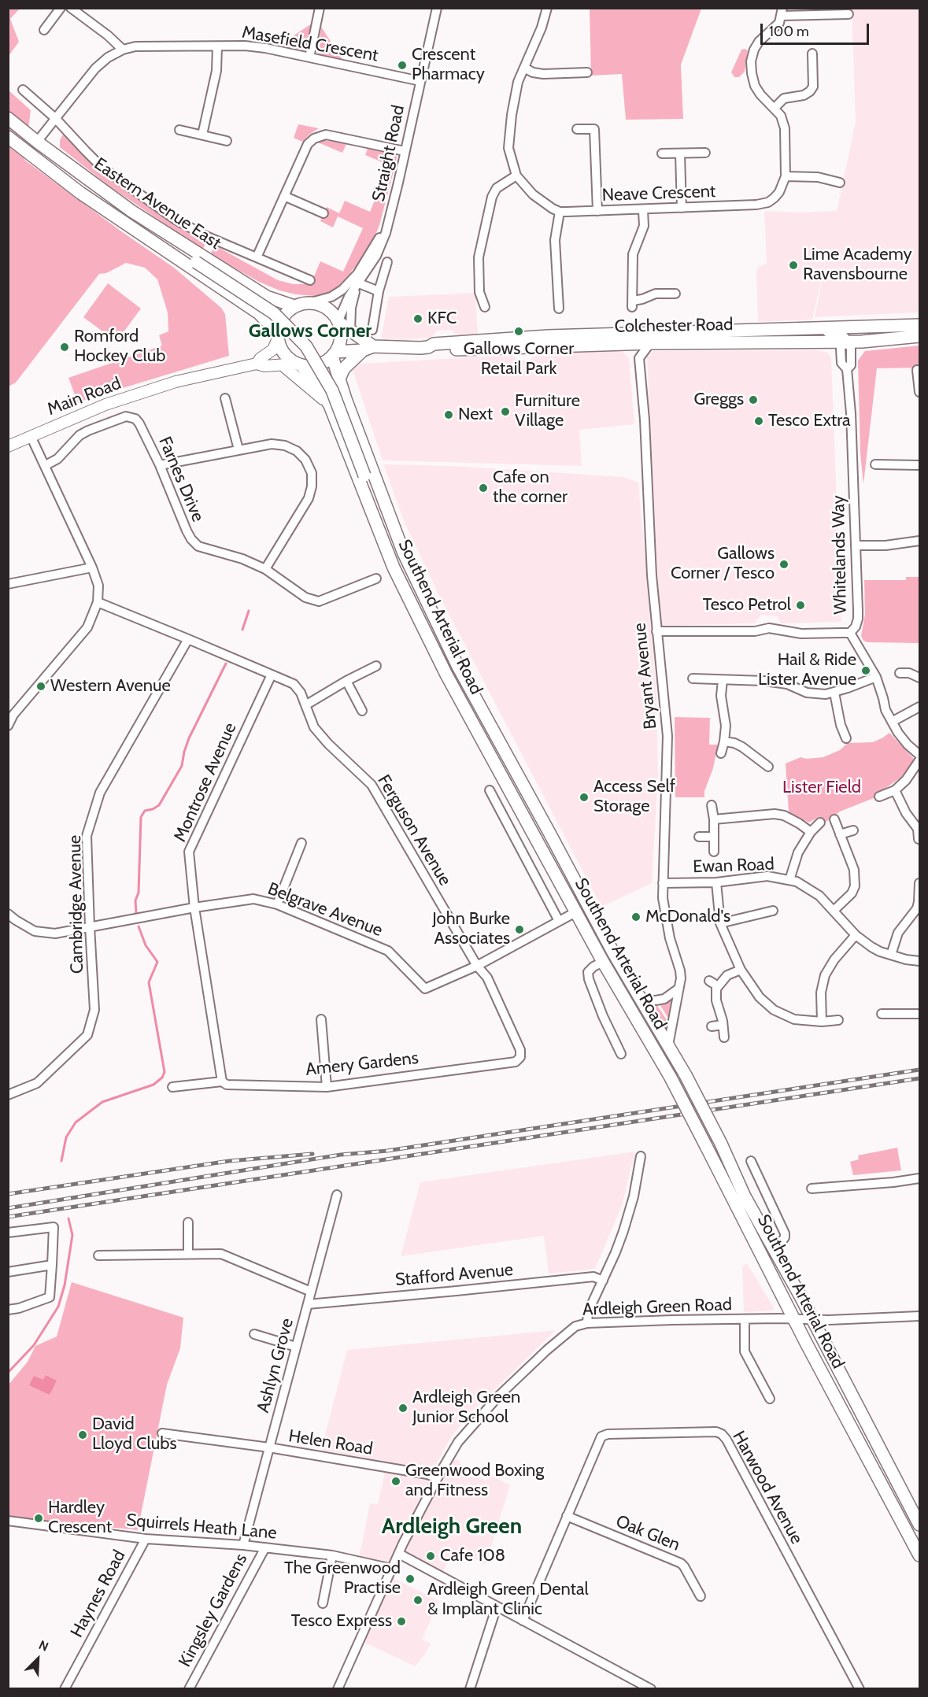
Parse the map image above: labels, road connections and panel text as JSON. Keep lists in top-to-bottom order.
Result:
{
  "streets": {
    "highway": ["Eastern Avenue East", "Colchester Road", "Southend Arterial Road"],
    "main road": ["Main Road"],
    "street": [
      "Masefield Crescent",
      "Straight Road",
      "Neave Crescent",
      "Farnes Drive",
      "Whitelands Way",
      "Bryant Avenue",
      "Montrose Avenue",
      "Ferguson Avenue",
      "Ewan Road",
      "Cambridge Avenue",
      "Belgrave Avenue",
      "Amery Gardens",
      "Stafford Avenue",
      "Ardleigh Green Road",
      "Ashlyn Grove",
      "Helen Road",
      "Harwood Avenue",
      "Squirrels Heath Lane",
      "Oak Glen",
      "Haynes Road",
      "Kingsley Gardens"
    ]
  },
  "crossings": [
    ["Masefield Crescent", "Straight Road"],
    ["Masefield Crescent", "Eastern Avenue East"],
    ["Straight Road", "Eastern Avenue East"],
    ["Straight Road", "Colchester Road"],
    ["Straight Road", "Main Road"],
    ["Straight Road", "Southend Arterial Road"],
    ["Eastern Avenue East", "Colchester Road"],
    ["Eastern Avenue East", "Main Road"],
    ["Eastern Avenue East", "Southend Arterial Road"],
    ["Colchester Road", "Main Road"],
    ["Colchester Road", "Whitelands Way"],
    ["Colchester Road", "Southend Arterial Road"],
    ["Main Road", "Southend Arterial Road"],
    ["Whitelands Way", "Bryant Avenue"],
    ["Southend Arterial Road", "Bryant Avenue"],
    ["Southend Arterial Road", "Belgrave Avenue"],
    ["Southend Arterial Road", "Ardleigh Green Road"],
    ["Bryant Avenue", "Ewan Road"],
    ["Montrose Avenue", "Ferguson Avenue"],
    ["Montrose Avenue", "Belgrave Avenue"],
    ["Ferguson Avenue", "Cambridge Avenue"],
    ["Ferguson Avenue", "Belgrave Avenue"],
    ["Ferguson Avenue", "Amery Gardens"],
    ["Cambridge Avenue", "Belgrave Avenue"],
    ["Belgrave Avenue", "Amery Gardens"],
    ["Stafford Avenue", "Ashlyn Grove"],
    ["Ardleigh Green Road", "Helen Road"],
    ["Ardleigh Green Road", "Squirrels Heath Lane"],
    ["Ashlyn Grove", "Helen Road"],
    ["Ashlyn Grove", "Squirrels Heath Lane"],
    ["Harwood Avenue", "Oak Glen"],
    ["Squirrels Heath Lane", "Haynes Road"],
    ["Squirrels Heath Lane", "Kingsley Gardens"]
  ],
  "districts": ["Gallows Corner", "Ardleigh Green"],
  "parks": ["Lister Field"],
  "places": [
    "Crescent Pharmacy",
    "Lime Academy Ravensbourne",
    "KFC",
    "Gallows Corner Retail Park",
    "Romford Hockey Club",
    "Greggs",
    "Furniture Village",
    "Next",
    "Tesco Extra",
    "Cafe on the corner",
    "Gallows Corner / Tesco",
    "Tesco Petrol",
    "Hail & Ride Lister Avenue",
    "Western Avenue",
    "Access Self Storage",
    "McDonald's",
    "John Burke Associates",
    "Ardleigh Green Junior School",
    "David Lloyd Clubs",
    "Greenwood Boxing and Fitness",
    "Hardley Crescent",
    "Cafe 108",
    "The Greenwood Practise",
    "Ardleigh Green Dental & Implant Clinic",
    "Tesco Express"
  ],
  "scale_bar": "100 m",
  "north": "top right"
}
